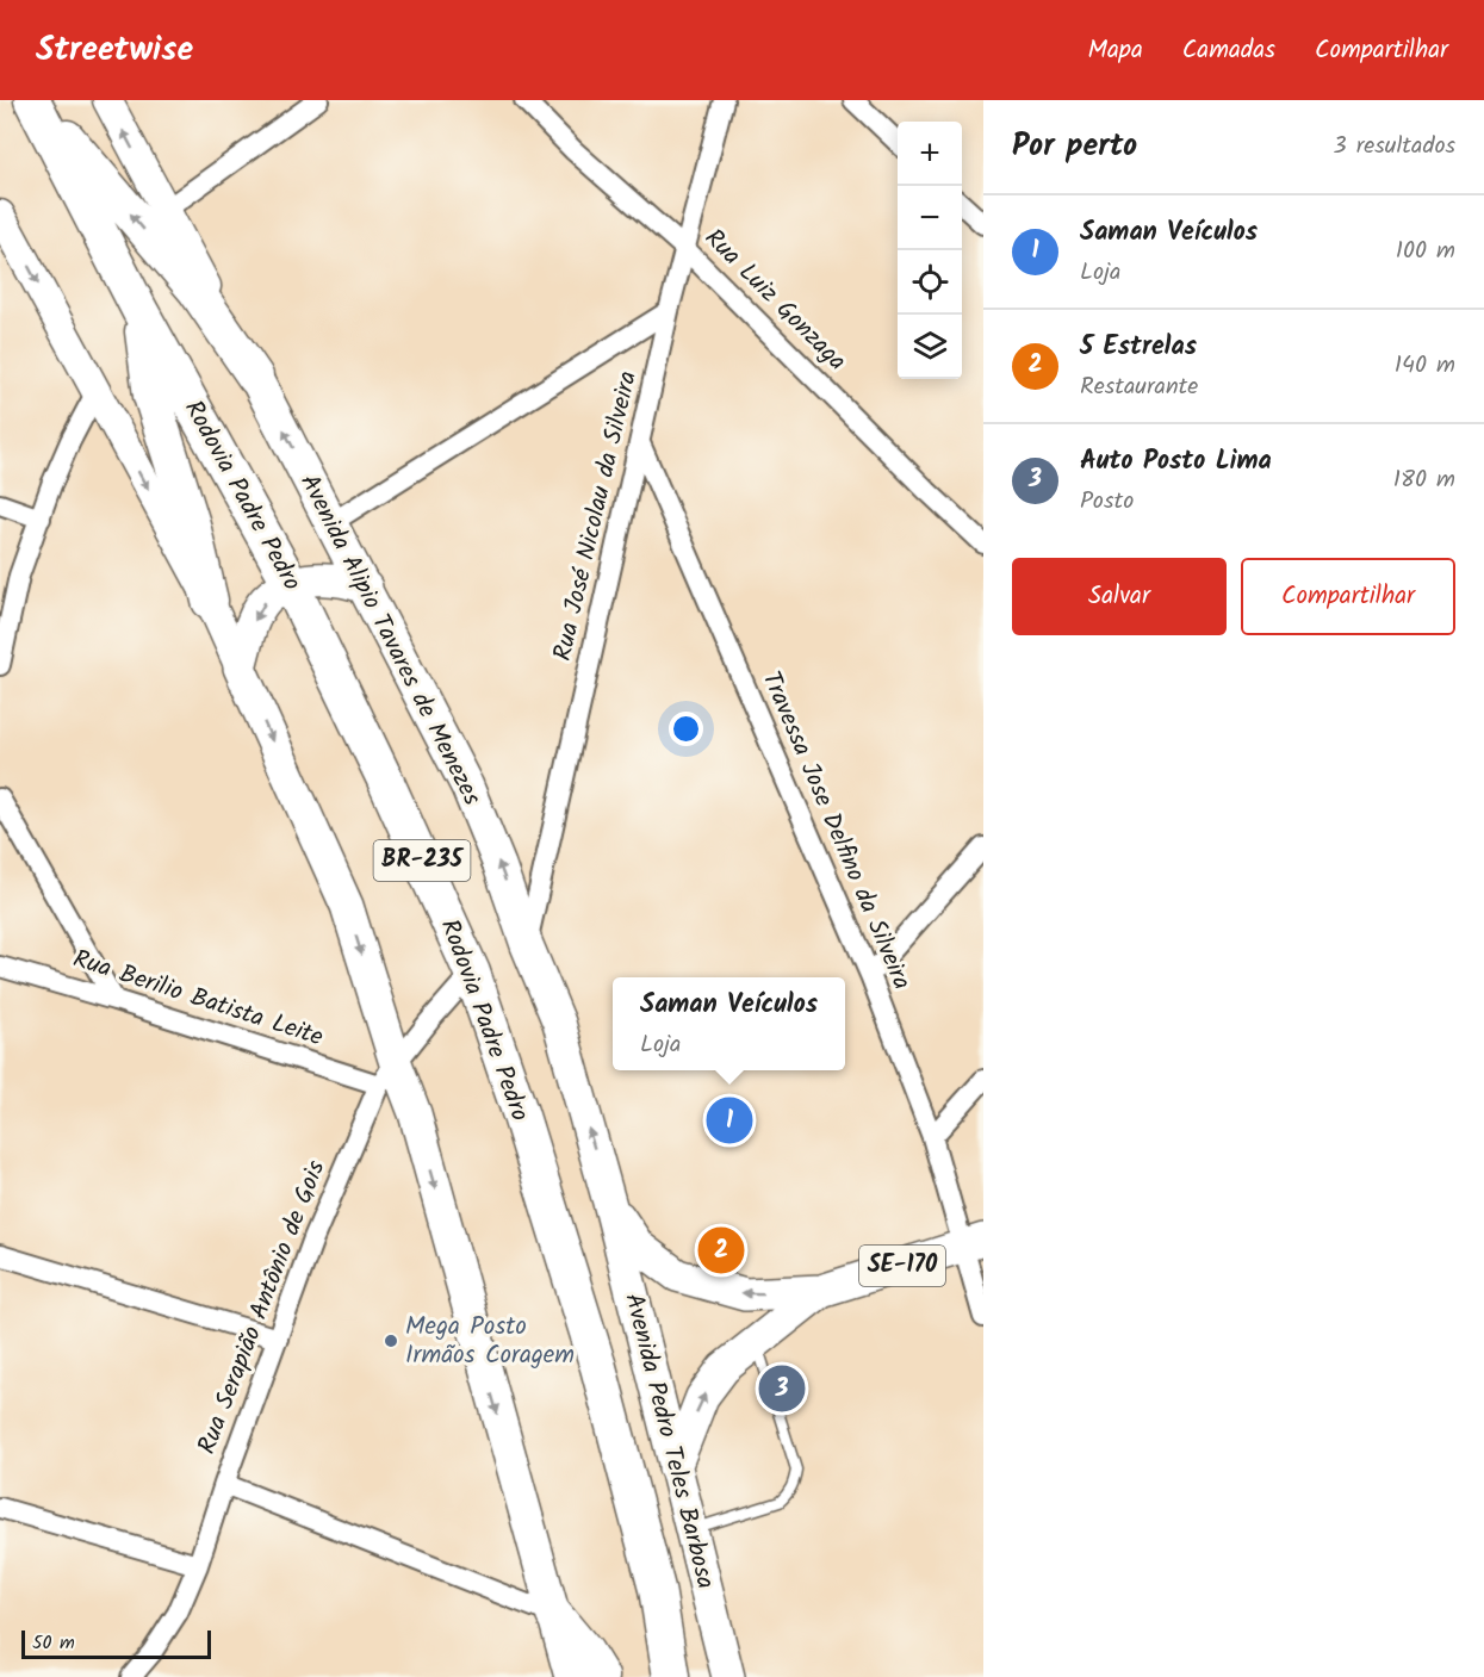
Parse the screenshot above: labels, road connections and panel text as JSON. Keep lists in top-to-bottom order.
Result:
{
  "streets": {
    "highway": ["Rodovia Padre Pedro", "BR-235"],
    "main road": ["Avenida Alipio Tavares de Menezes", "SE-170", "Avenida Pedro Teles Barbosa"],
    "street": [
      "Rua Luiz Gonzaga",
      "Rua José Nicolau da Silveira",
      "Travessa Jose Delfino da Silveira",
      "Rua Berilio Batista Leite",
      "Rua Serapião Antônio de Gois"
    ]
  },
  "crossings": [
    ["Rua Luiz Gonzaga", "Rua José Nicolau da Silveira"],
    ["Rodovia Padre Pedro", "Rua Serapião Antônio de Gois"],
    ["Rua José Nicolau da Silveira", "Avenida Alipio Tavares de Menezes"],
    ["Rua José Nicolau da Silveira", "Travessa Jose Delfino da Silveira"],
    ["Avenida Alipio Tavares de Menezes", "Avenida Pedro Teles Barbosa"],
    ["Travessa Jose Delfino da Silveira", "SE-170"],
    ["Rua Berilio Batista Leite", "Rua Serapião Antônio de Gois"]
  ],
  "one_way": ["Avenida Alipio Tavares de Menezes"],
  "places": ["Mega Posto Irmãos Coragem"],
  "scale_bar": "50 m",
  "page": {
    "header": "Streetwise",
    "nav": ["Mapa", "Camadas", "Compartilhar"],
    "heading": ["Por perto", "3 resultados"],
    "map_buttons": ["+", "−"],
    "list": [
      {
        "mark": "1",
        "name": "Saman Veículos",
        "note": "Loja",
        "value": "100 m"
      },
      {
        "mark": "2",
        "name": "5 Estrelas",
        "note": "Restaurante",
        "value": "140 m"
      },
      {
        "mark": "3",
        "name": "Auto Posto Lima",
        "note": "Posto",
        "value": "180 m"
      }
    ],
    "buttons": ["Salvar", "Compartilhar"],
    "popup": ["Saman Veículos", "Loja"],
    "pins": ["1", "2", "3"],
    "scale": "50 m"
  }
}
